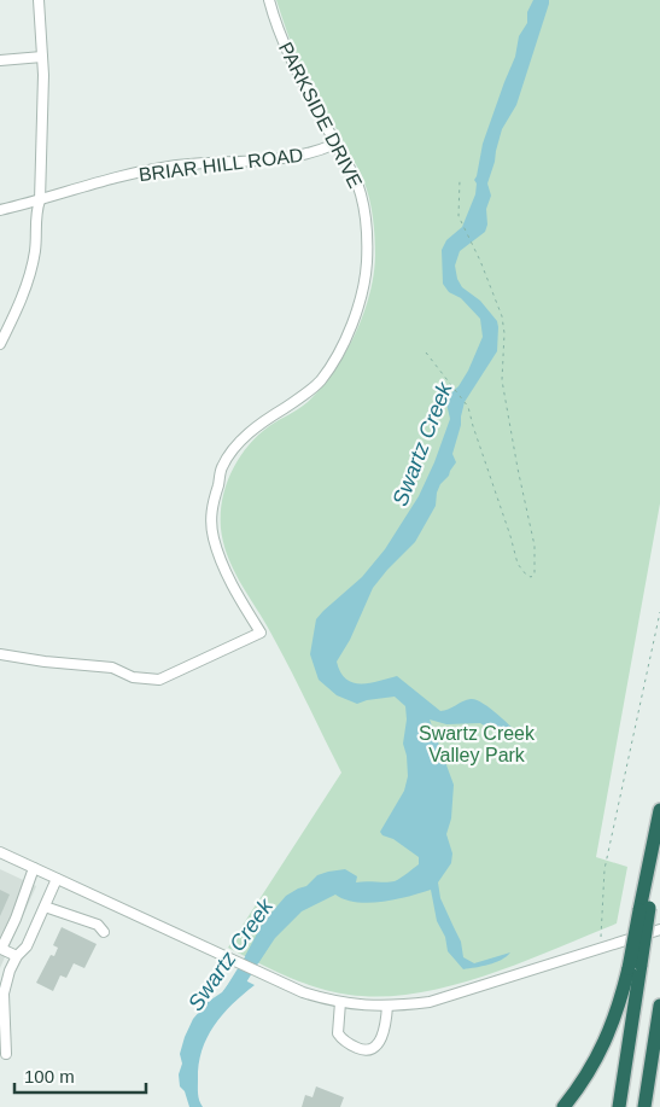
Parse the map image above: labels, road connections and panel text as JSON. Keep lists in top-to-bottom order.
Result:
{
  "streets": {
    "street": ["PARKSIDE DRIVE", "BRIAR HILL ROAD"]
  },
  "crossings": [
    ["PARKSIDE DRIVE", "BRIAR HILL ROAD"]
  ],
  "water": ["Swartz Creek"],
  "parks": ["Swartz Creek Valley Park"],
  "scale_bar": "100 m"
}
